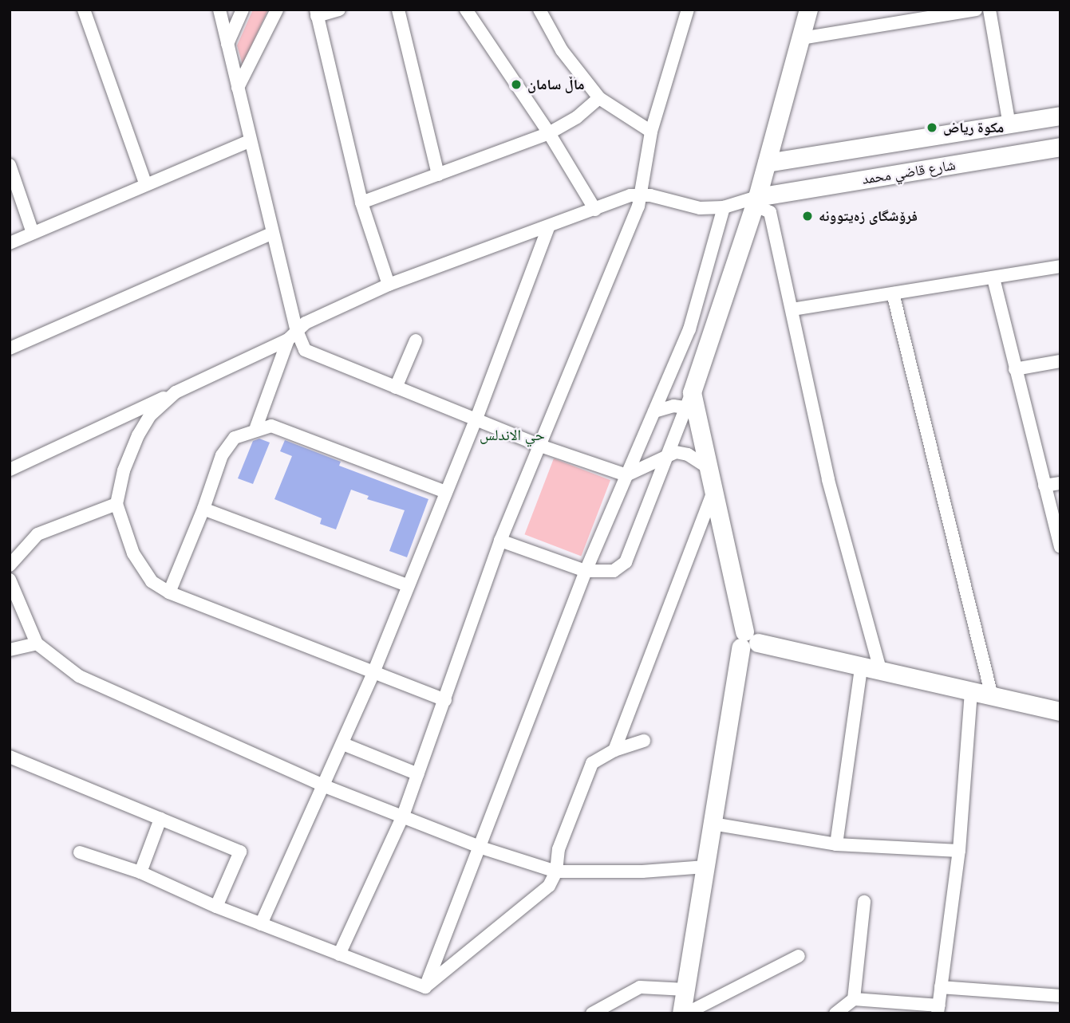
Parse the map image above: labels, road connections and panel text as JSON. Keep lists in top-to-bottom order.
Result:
{
  "streets": {
    "main road": ["شارع قاضي محمد"]
  },
  "districts": ["حي الاندلس"],
  "places": ["ماڵ سامان", "مكوة رياض", "فرۆشگای زەیتوونە"]
}
